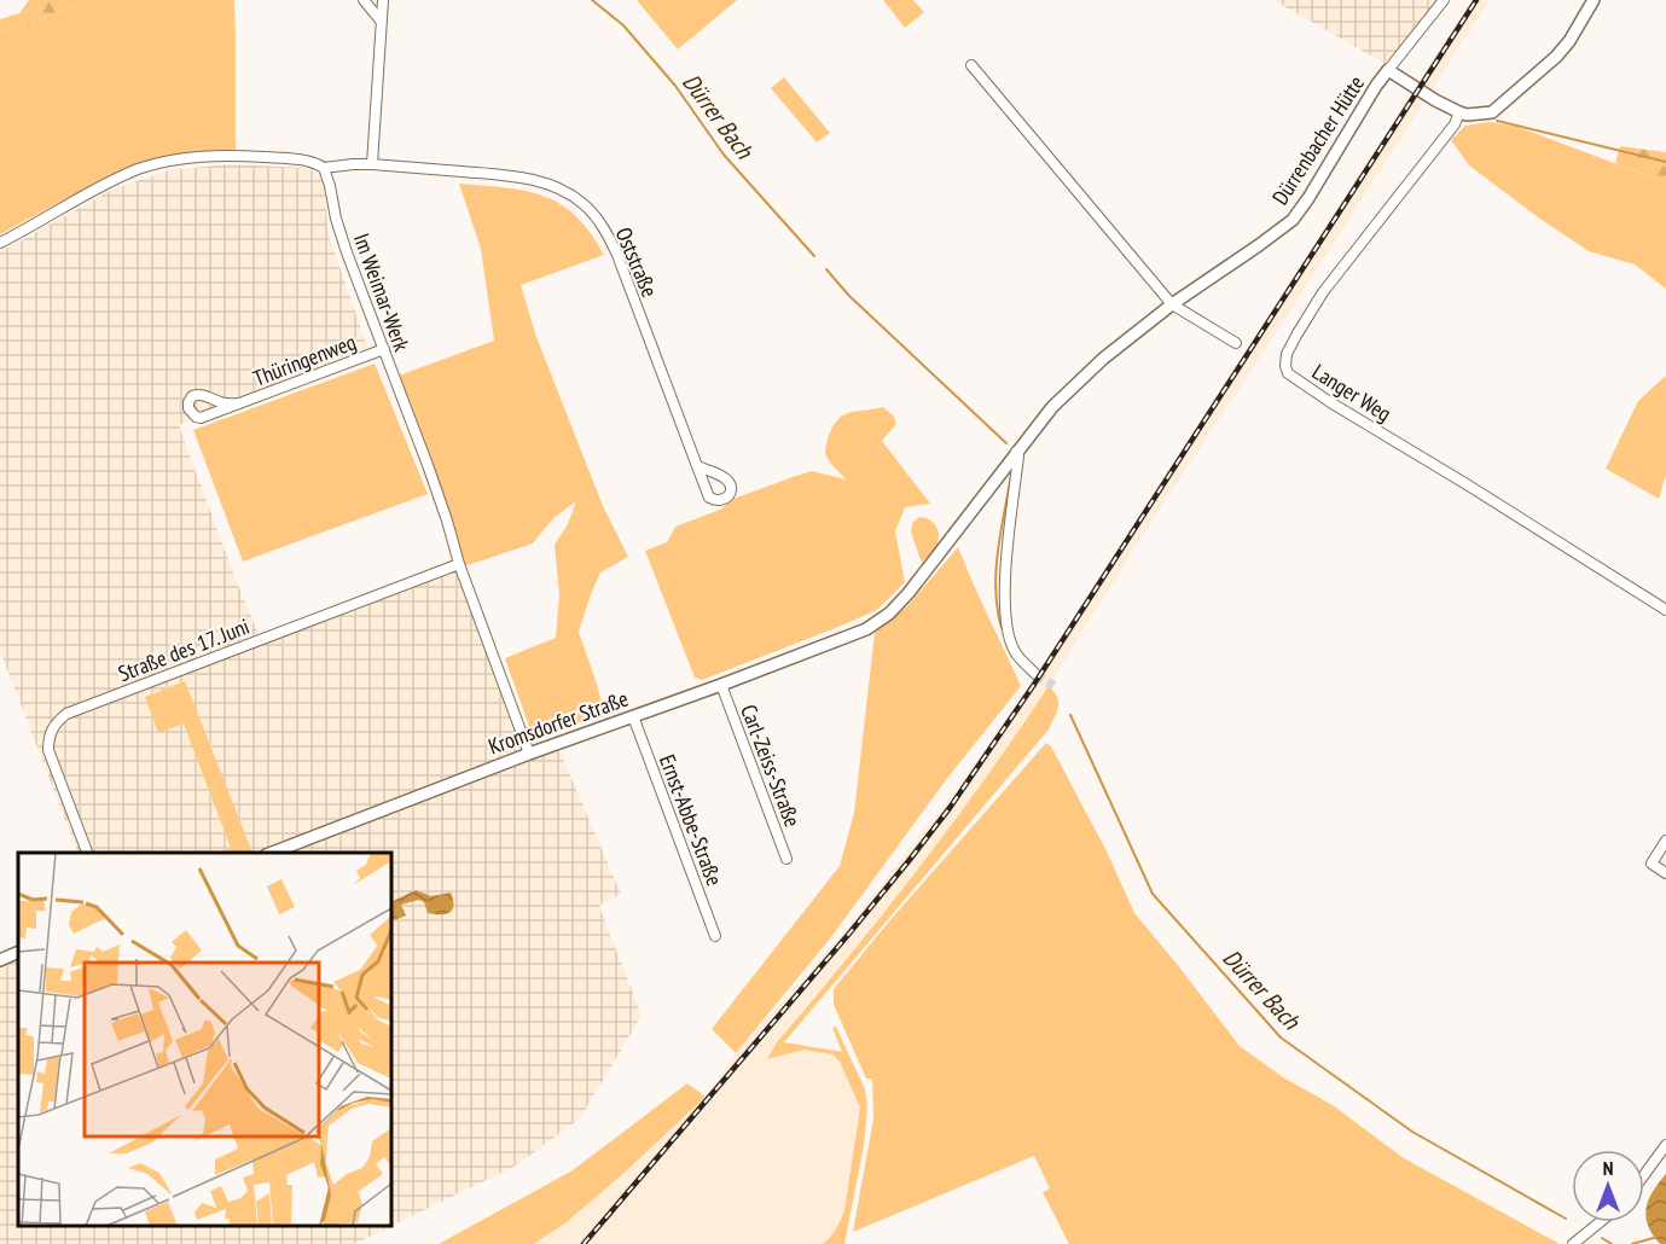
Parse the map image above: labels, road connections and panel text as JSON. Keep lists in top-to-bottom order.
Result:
{
  "streets": {
    "street": [
      "Dürrenbacher Hütte",
      "Oststraße",
      "Im Weimar-Werk",
      "Thüringenweg",
      "Langer Weg",
      "Straße des 17. Juni",
      "Kromsdorfer Straße",
      "Carl-Zeiss-Straße",
      "Ernst-Abbe-Straße"
    ]
  },
  "crossings": [
    ["Dürrenbacher Hütte", "Langer Weg"],
    ["Dürrenbacher Hütte", "Kromsdorfer Straße"],
    ["Oststraße", "Im Weimar-Werk"],
    ["Im Weimar-Werk", "Thüringenweg"],
    ["Im Weimar-Werk", "Straße des 17. Juni"],
    ["Im Weimar-Werk", "Kromsdorfer Straße"],
    ["Kromsdorfer Straße", "Carl-Zeiss-Straße"],
    ["Kromsdorfer Straße", "Ernst-Abbe-Straße"]
  ],
  "water": ["Dürrer Bach"],
  "north": "top"
}
